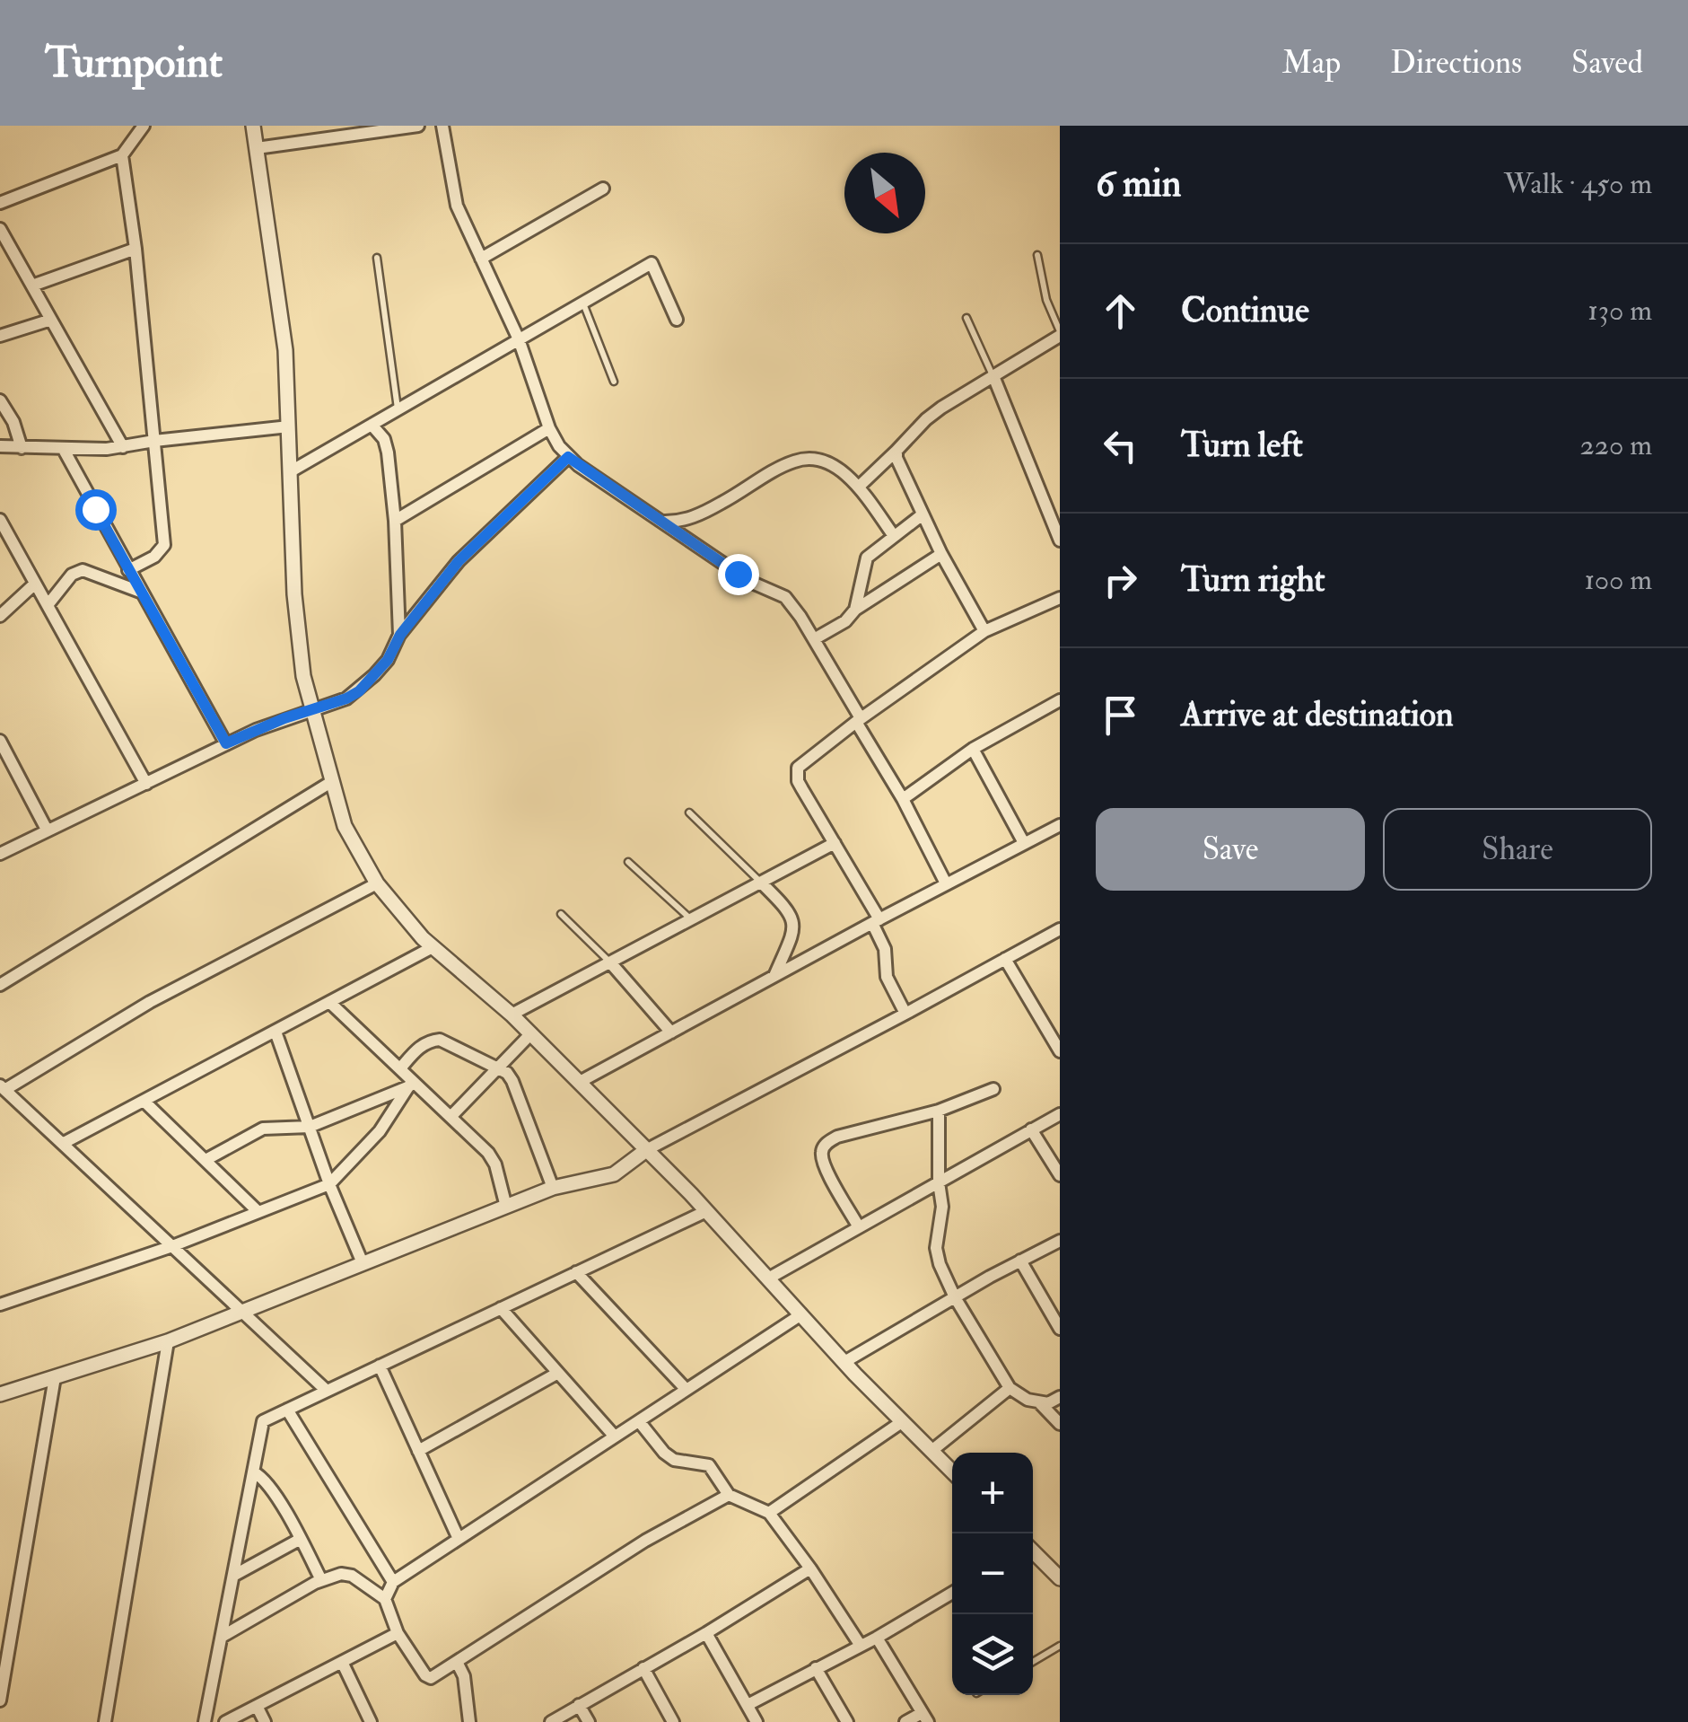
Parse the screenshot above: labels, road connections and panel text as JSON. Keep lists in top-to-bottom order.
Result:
{
  "north": "bottom right",
  "page": {
    "header": "Turnpoint",
    "nav": ["Map", "Directions", "Saved"],
    "heading": ["6 min", "Walk · 450 m"],
    "list": [
      ["Continue", "130 m"],
      ["Turn left", "220 m"],
      ["Turn right", "100 m"],
      "Arrive at destination"
    ],
    "buttons": ["Save", "Share"],
    "map_buttons": ["+", "−"]
  }
}
